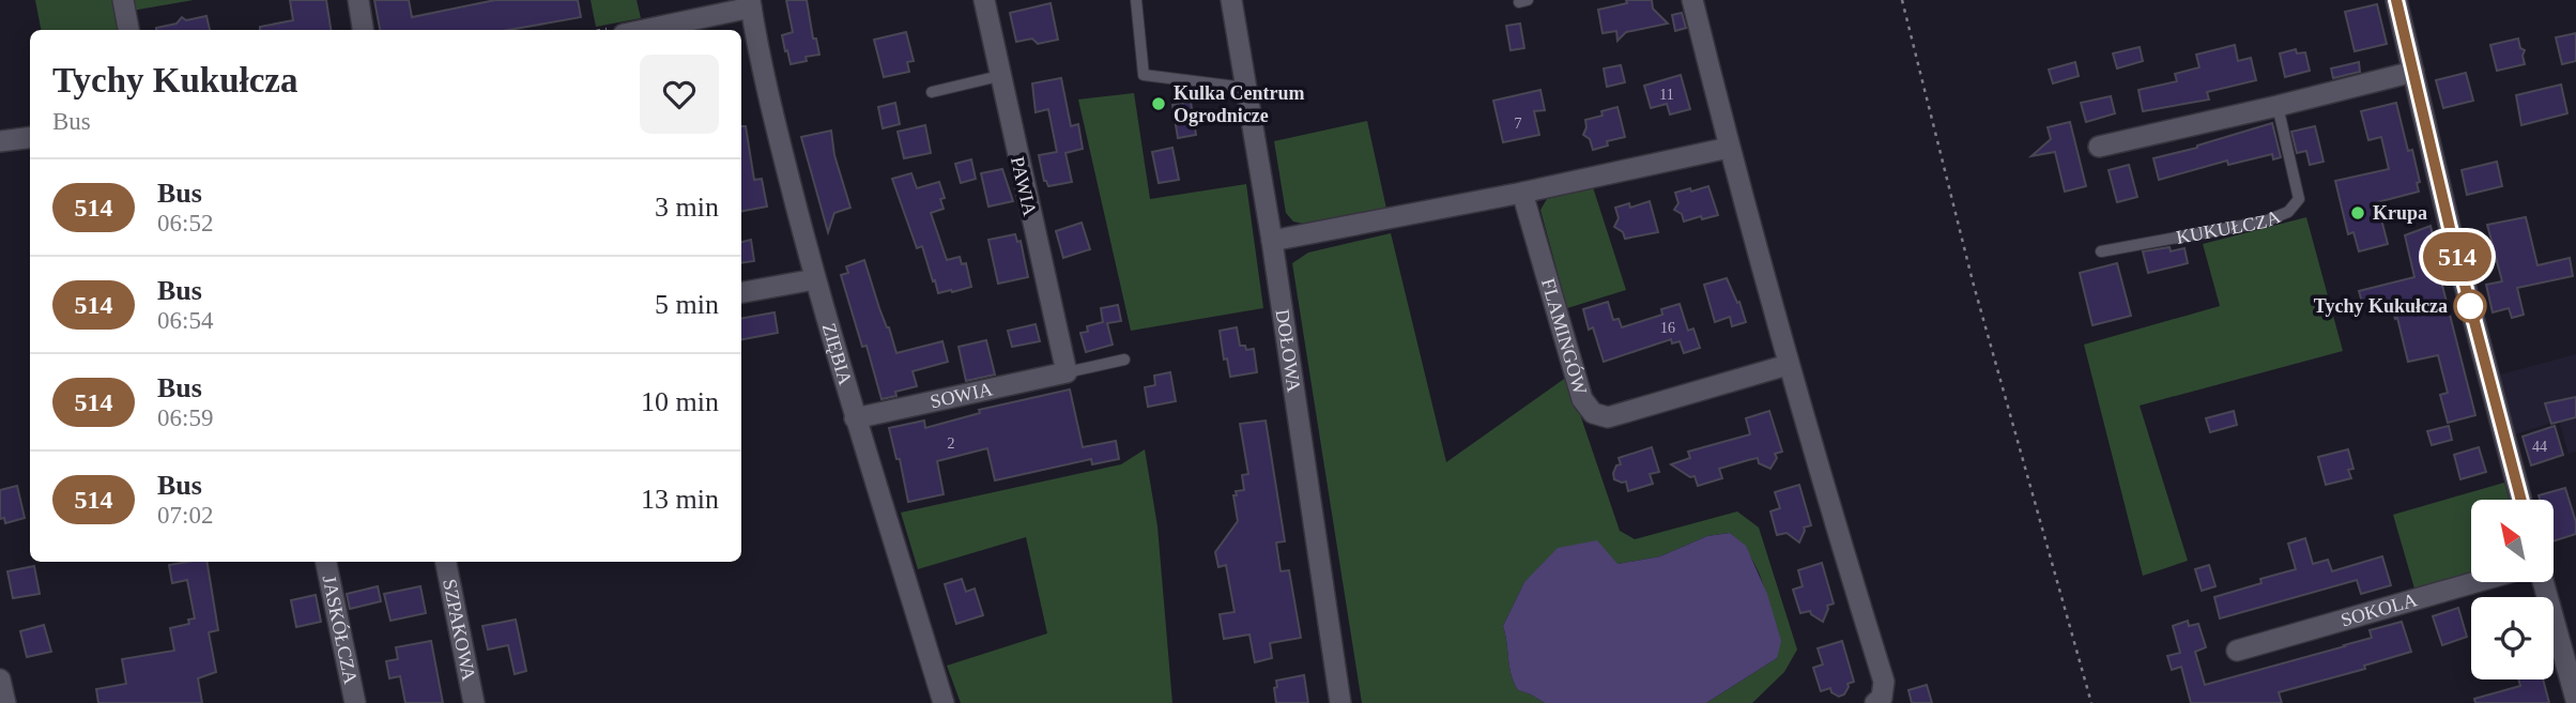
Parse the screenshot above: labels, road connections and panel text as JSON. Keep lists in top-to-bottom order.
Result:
{
  "streets": {
    "street": [
      "PAWIA",
      "FLAMINGÓW",
      "DOŁOWA",
      "ZIĘBIA",
      "SOWIA",
      "SOKOLA",
      "JASKÓŁCZA",
      "SZPAKOWA"
    ],
    "lane": ["KUKUŁCZA"]
  },
  "crossings": [
    ["PAWIA", "SOWIA"],
    ["ZIĘBIA", "SOWIA"]
  ],
  "places": ["Kulka Centrum Ogrodnicze", "Krupa", "Tychy Kukułcza"],
  "lines": ["bus line 514"],
  "house_numbers": [
    "11",
    "7",
    "16",
    "2",
    "44"
  ],
  "north": "top left",
  "page": {
    "on_map": "514",
    "heading": ["Tychy Kukułcza", "Bus"],
    "list": [
      {
        "mark": "514",
        "name": "Bus",
        "note": "06:52",
        "value": "3 min"
      },
      {
        "mark": "514",
        "name": "Bus",
        "note": "06:54",
        "value": "5 min"
      },
      {
        "mark": "514",
        "name": "Bus",
        "note": "06:59",
        "value": "10 min"
      },
      {
        "mark": "514",
        "name": "Bus",
        "note": "07:02",
        "value": "13 min"
      }
    ]
  }
}
